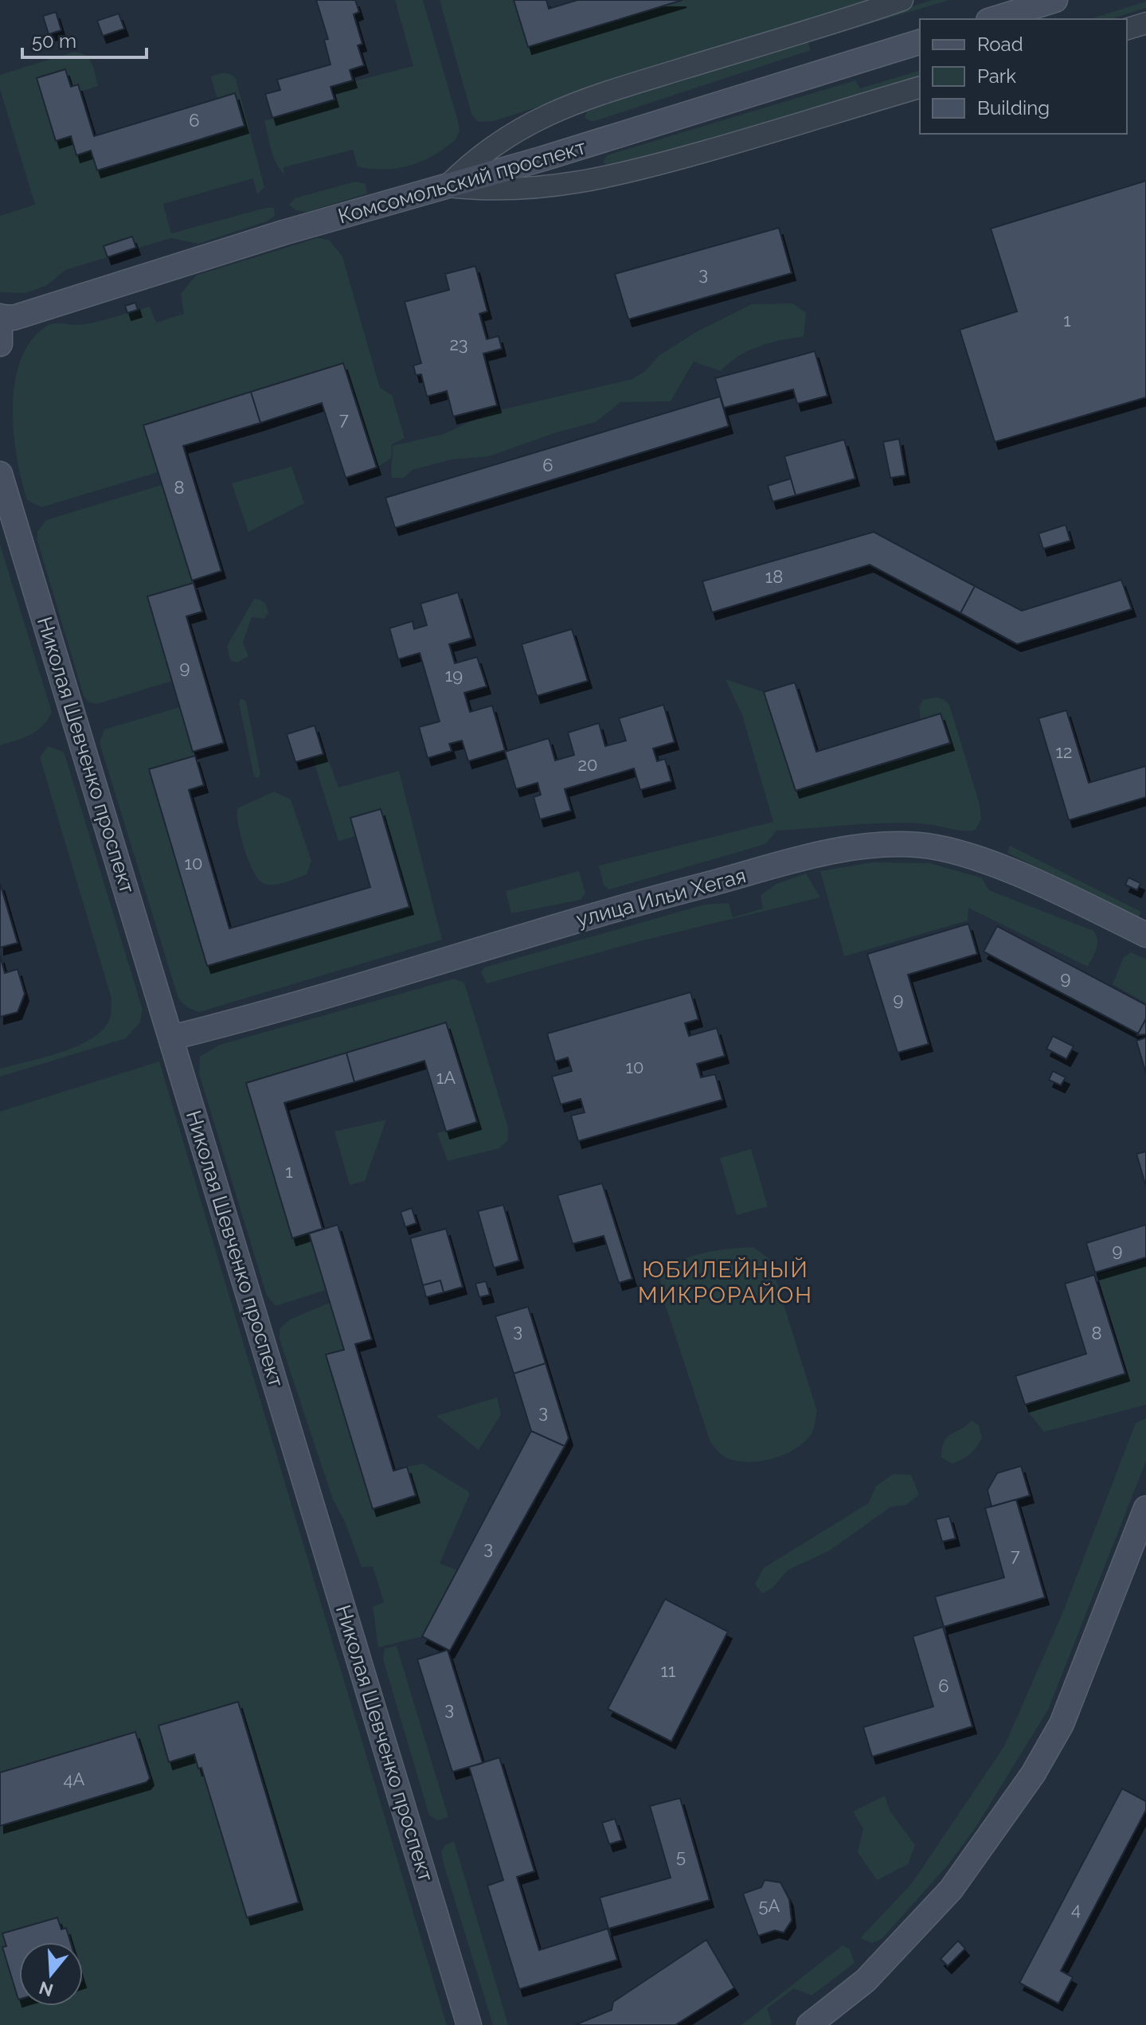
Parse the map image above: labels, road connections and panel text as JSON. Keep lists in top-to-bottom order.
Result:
{
  "streets": {
    "main road": ["Комсомольский проспект", "Николая Шевченко проспект", "улица Ильи Хегая"]
  },
  "crossings": [
    ["Николая Шевченко проспект", "улица Ильи Хегая"]
  ],
  "districts": ["ЮБИЛЕЙНЫЙ МИКРОРАЙОН"],
  "house_numbers": [
    "6",
    "3",
    "1",
    "23",
    "7",
    "6",
    "8",
    "18",
    "9",
    "19",
    "12",
    "20",
    "10",
    "9",
    "9",
    "10",
    "1А",
    "1",
    "9",
    "3",
    "8",
    "3",
    "3",
    "7",
    "11",
    "6",
    "3",
    "4А",
    "5",
    "5А",
    "4"
  ],
  "legend": ["Road", "Park", "Building"],
  "scale_bar": "50 m",
  "north": "bottom"
}
